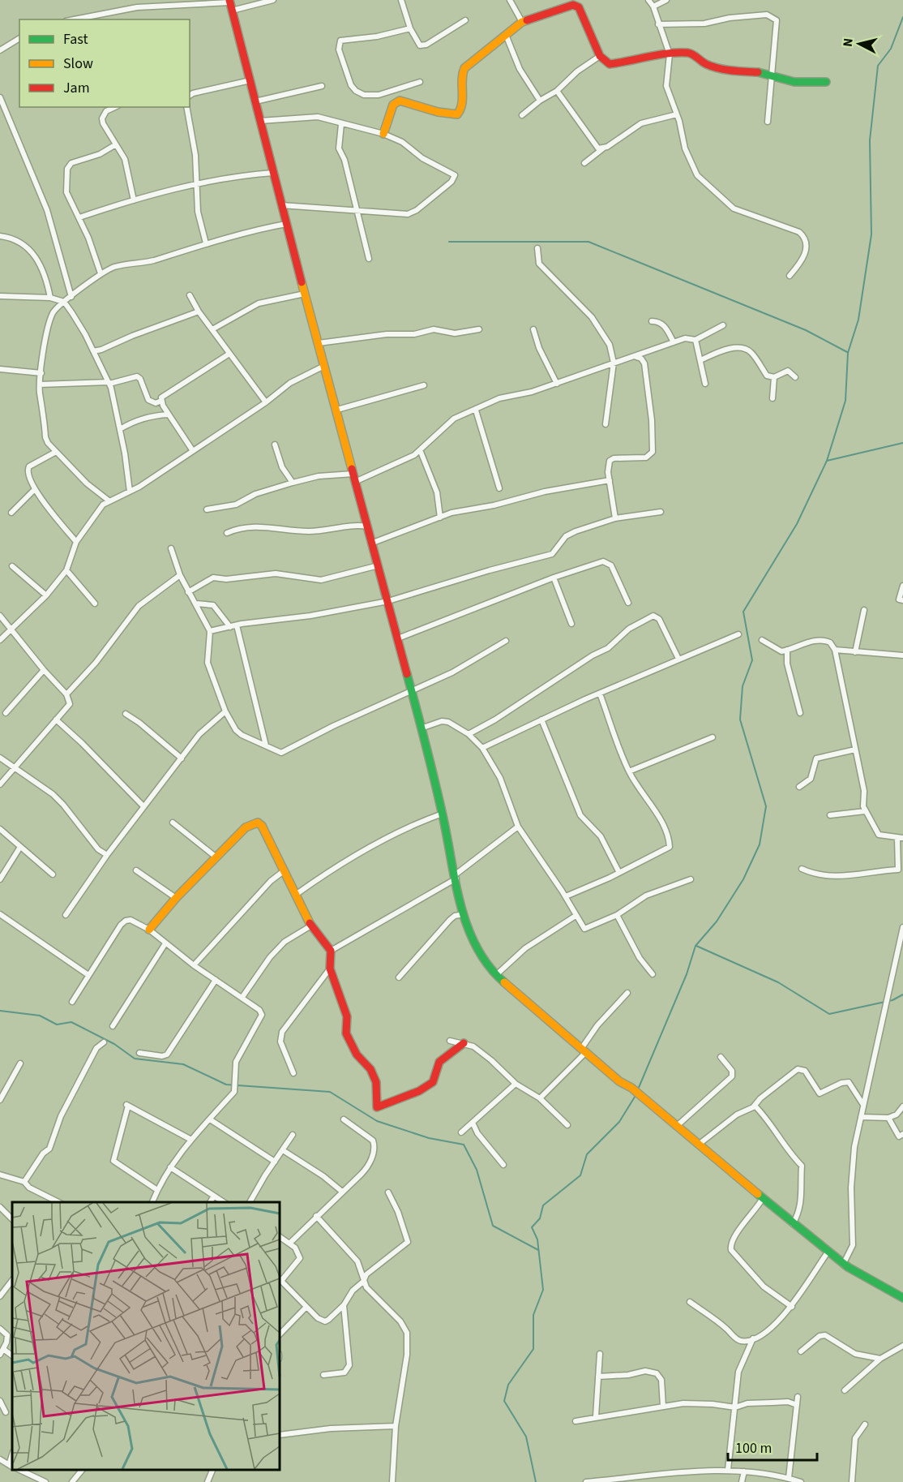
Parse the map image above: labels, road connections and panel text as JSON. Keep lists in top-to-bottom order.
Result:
{
  "legend": ["Fast", "Slow", "Jam"],
  "scale_bar": "100 m",
  "north": "left"
}
